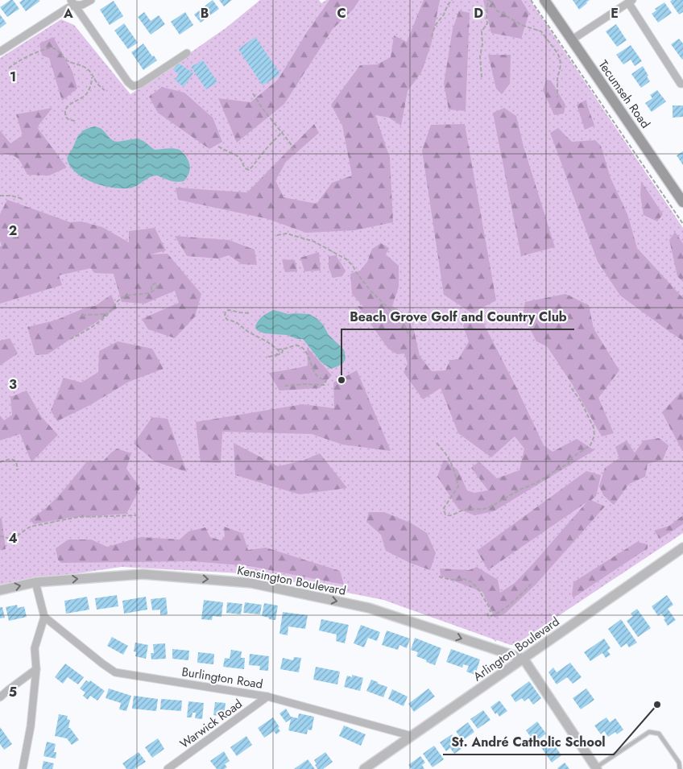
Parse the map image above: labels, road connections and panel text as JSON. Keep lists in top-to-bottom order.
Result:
{
  "streets": {
    "main road": ["Tecumseh Road"],
    "street": [
      "Kensington Boulevard",
      "Arlington Boulevard",
      "Burlington Road",
      "Warwick Road"
    ]
  },
  "crossings": [
    ["Kensington Boulevard", "Arlington Boulevard"],
    ["Arlington Boulevard", "Burlington Road"],
    ["Burlington Road", "Warwick Road"]
  ],
  "one_way": ["Kensington Boulevard"],
  "places": ["Beach Grove Golf and Country Club", "St. André Catholic School"],
  "grid": {
    "columns": [
      "A",
      "B",
      "C",
      "D",
      "E"
    ],
    "rows": [
      "1",
      "2",
      "3",
      "4",
      "5"
    ]
  }
}
